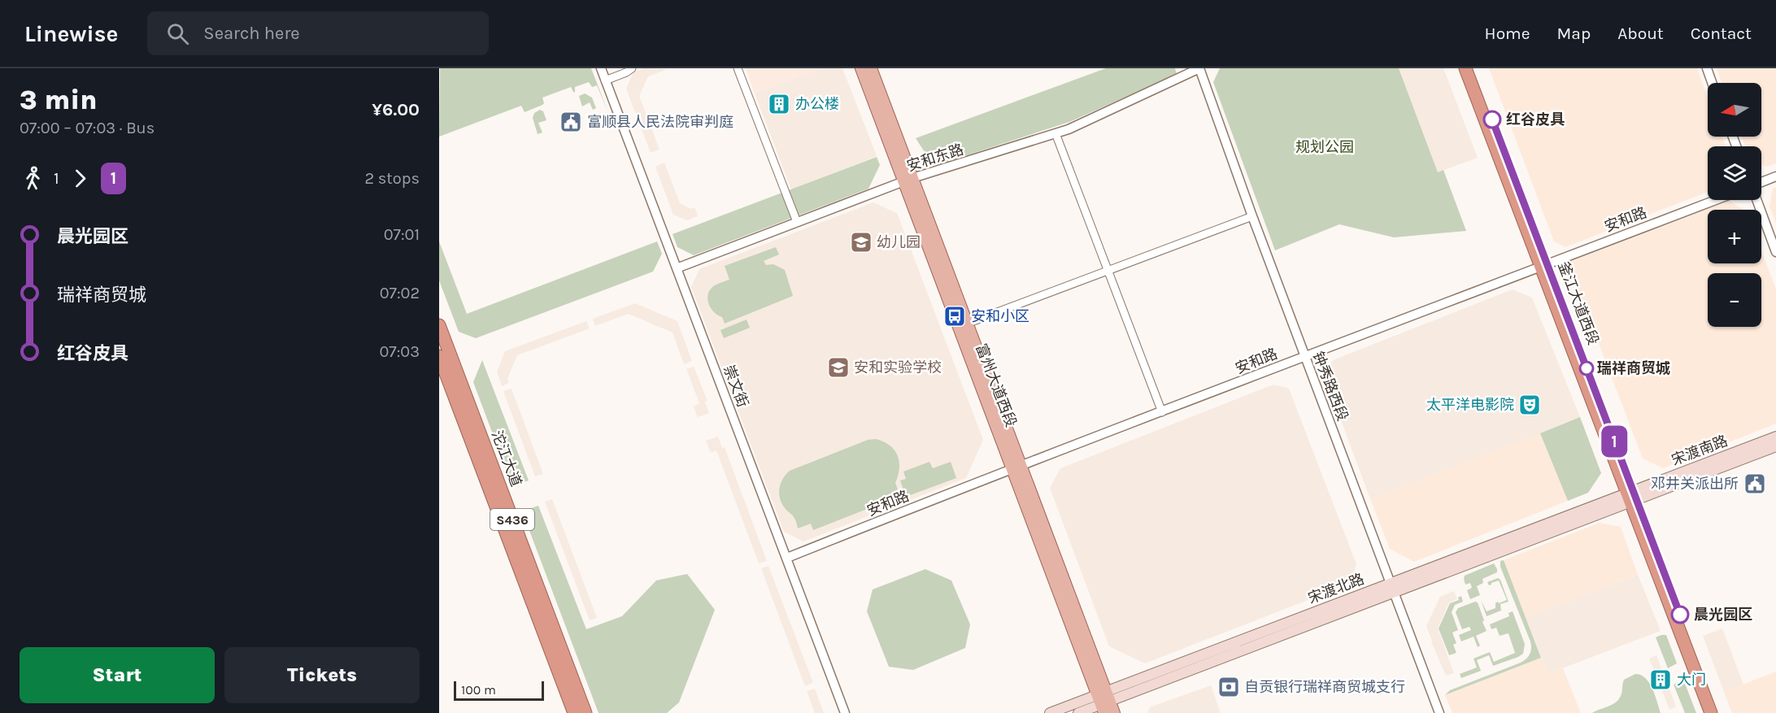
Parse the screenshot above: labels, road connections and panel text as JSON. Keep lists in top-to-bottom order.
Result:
{
  "streets": {
    "highway": ["釜江大道西段", "沱江大道", "S436"],
    "main road": ["富州大道西段", "宋渡南路", "宋渡北路"],
    "street": [
      "安和东路",
      "安和路",
      "崇文街",
      "钟秀路西段"
    ]
  },
  "crossings": [
    ["安和东路", "富州大道西段"],
    ["安和东路", "崇文街"],
    ["安和东路", "钟秀路西段"],
    ["安和路", "釜江大道西段"],
    ["安和路", "富州大道西段"],
    ["安和路", "崇文街"],
    ["安和路", "钟秀路西段"],
    ["釜江大道西段", "宋渡南路"],
    ["釜江大道西段", "宋渡北路"],
    ["富州大道西段", "宋渡北路"],
    ["钟秀路西段", "宋渡北路"],
    ["宋渡南路", "宋渡北路"]
  ],
  "parks": ["规划公园"],
  "places": {
    "building": ["办公楼", "大门"],
    "other": ["红谷皮具", "瑞祥商贸城", "晨光园区"],
    "public building": ["富顺县人民法院审判庭", "邓井关派出所"],
    "school or university": ["幼儿园", "安和实验学校"],
    "bus stop": ["安和小区"],
    "theatre": ["太平洋电影院"],
    "bank": ["自贡银行瑞祥商贸城支行"]
  },
  "lines": ["bus line 1"],
  "scale_bar": "100 m",
  "north": "left",
  "page": {
    "header": "Linewise",
    "search": "Search here",
    "nav": [
      "Home",
      "Map",
      "About",
      "Contact"
    ],
    "heading": ["3 min", "07:00 – 07:03 · Bus", "¥6.00"],
    "on_map": "1",
    "map_buttons": ["+", "−"],
    "legs": ["1", "1", "2 stops"],
    "list": [
      {
        "name": "晨光园区",
        "value": "07:01"
      },
      {
        "name": "瑞祥商贸城",
        "value": "07:02"
      },
      {
        "name": "红谷皮具",
        "value": "07:03"
      }
    ],
    "buttons": ["Start", "Tickets"],
    "scale": "100 m"
  }
}
